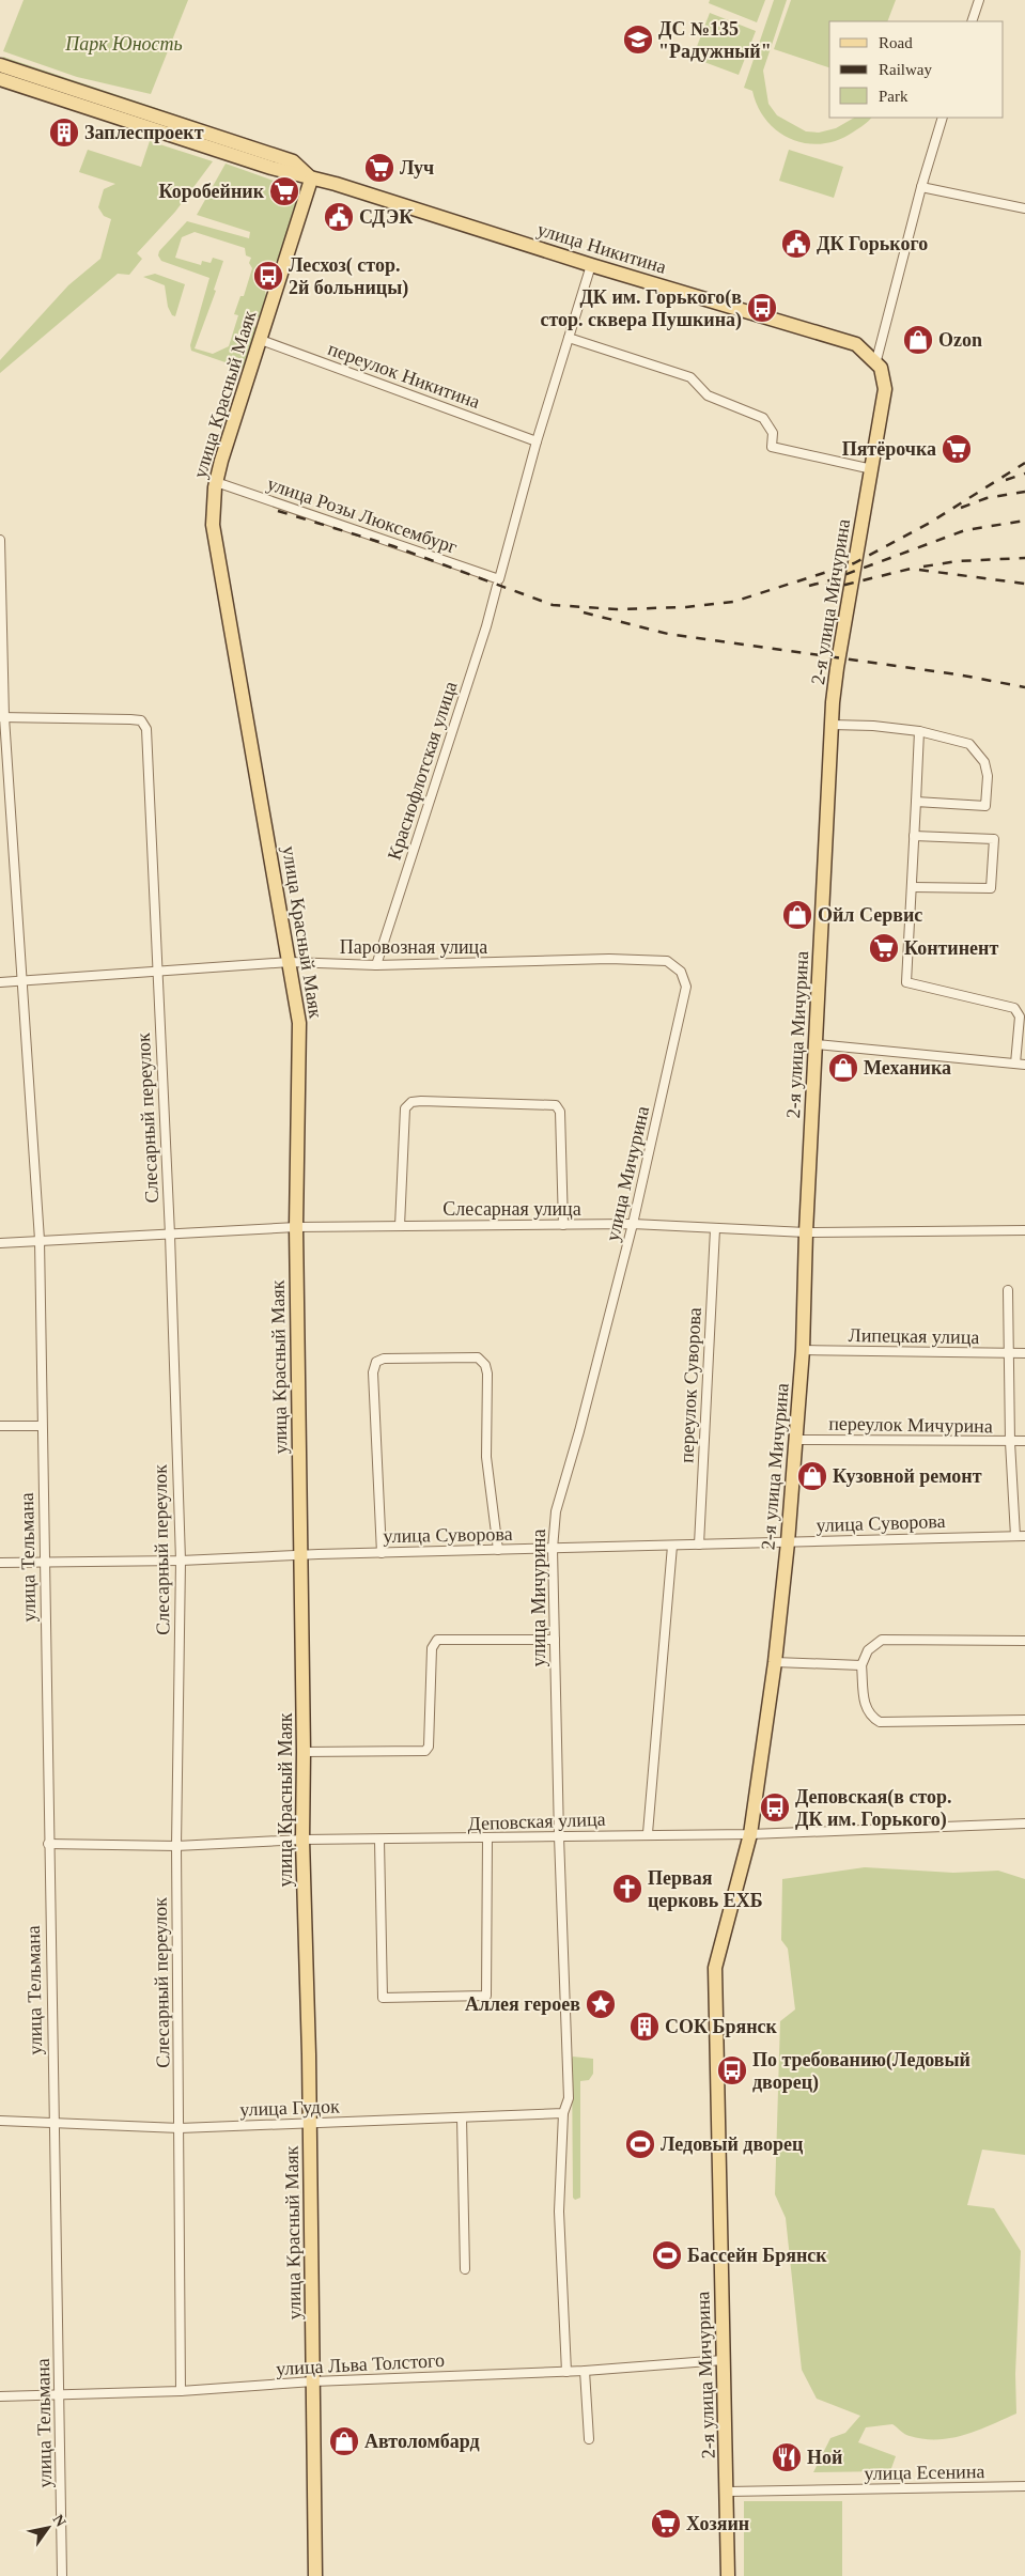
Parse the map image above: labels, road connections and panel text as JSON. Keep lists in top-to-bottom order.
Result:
{
  "streets": {
    "main road": ["улица Никитина", "улица Красный Маяк", "2-я улица Мичурина"],
    "street": [
      "переулок Никитина",
      "улица Розы Люксембург",
      "Краснофлотская улица",
      "Паровозная улица",
      "Слесарный переулок",
      "улица Мичурина",
      "Слесарная улица",
      "Липецкая улица",
      "переулок Суворова",
      "переулок Мичурина",
      "улица Суворова",
      "улица Тельмана",
      "Деповская улица",
      "улица Гудок",
      "улица Льва Толстого",
      "улица Есенина"
    ]
  },
  "crossings": [
    ["улица Никитина", "улица Красный Маяк"],
    ["улица Никитина", "2-я улица Мичурина"],
    ["улица Никитина", "Краснофлотская улица"],
    ["переулок Никитина", "улица Красный Маяк"],
    ["переулок Никитина", "Краснофлотская улица"],
    ["улица Красный Маяк", "улица Розы Люксембург"],
    ["улица Красный Маяк", "Паровозная улица"],
    ["улица Красный Маяк", "Слесарная улица"],
    ["улица Красный Маяк", "улица Суворова"],
    ["улица Красный Маяк", "Деповская улица"],
    ["улица Красный Маяк", "улица Гудок"],
    ["улица Красный Маяк", "улица Льва Толстого"],
    ["улица Розы Люксембург", "Краснофлотская улица"],
    ["2-я улица Мичурина", "Слесарная улица"],
    ["2-я улица Мичурина", "Липецкая улица"],
    ["2-я улица Мичурина", "переулок Мичурина"],
    ["2-я улица Мичурина", "улица Суворова"],
    ["2-я улица Мичурина", "Деповская улица"],
    ["2-я улица Мичурина", "улица Льва Толстого"],
    ["2-я улица Мичурина", "улица Есенина"],
    ["Краснофлотская улица", "Паровозная улица"],
    ["Паровозная улица", "Слесарный переулок"],
    ["Паровозная улица", "улица Мичурина"],
    ["Паровозная улица", "улица Тельмана"],
    ["Слесарный переулок", "Слесарная улица"],
    ["Слесарный переулок", "улица Суворова"],
    ["Слесарный переулок", "улица Тельмана"],
    ["Слесарный переулок", "Деповская улица"],
    ["Слесарный переулок", "улица Гудок"],
    ["Слесарный переулок", "улица Льва Толстого"],
    ["улица Мичурина", "Слесарная улица"],
    ["улица Мичурина", "улица Суворова"],
    ["улица Мичурина", "Деповская улица"],
    ["улица Мичурина", "улица Гудок"],
    ["Слесарная улица", "переулок Суворова"],
    ["Слесарная улица", "улица Тельмана"],
    ["переулок Суворова", "улица Суворова"],
    ["улица Суворова", "улица Тельмана"],
    ["улица Тельмана", "Деповская улица"],
    ["улица Тельмана", "улица Гудок"],
    ["улица Тельмана", "улица Льва Толстого"]
  ],
  "parks": ["Парк Юность"],
  "places": {
    "school or university": ["ДС №135 \"Радужный\""],
    "building": ["Заплеспроект", "СОК Брянск"],
    "supermarket": [
      "Луч",
      "Коробейник",
      "Пятёрочка",
      "Континент",
      "Хозяин"
    ],
    "public building": ["СДЭК", "ДК Горького"],
    "bus stop": [
      "Лесхоз( стор. 2й больницы)",
      "ДК им. Горького(в стор. сквера Пушкина)",
      "Деповская(в стор. ДК им. Горького)",
      "По требованию(Ледовый дворец)"
    ],
    "shop": [
      "Ozon",
      "Ойл Сервис",
      "Механика",
      "Кузовной ремонт",
      "Автоломбард"
    ],
    "church": ["Первая церковь ЕХБ"],
    "place": ["Аллея героев"],
    "sports": ["Ледовый дворец", "Бассейн Брянск"],
    "restaurant": ["Ной"]
  },
  "legend": ["Road", "Railway", "Park"],
  "north": "top right"
}
